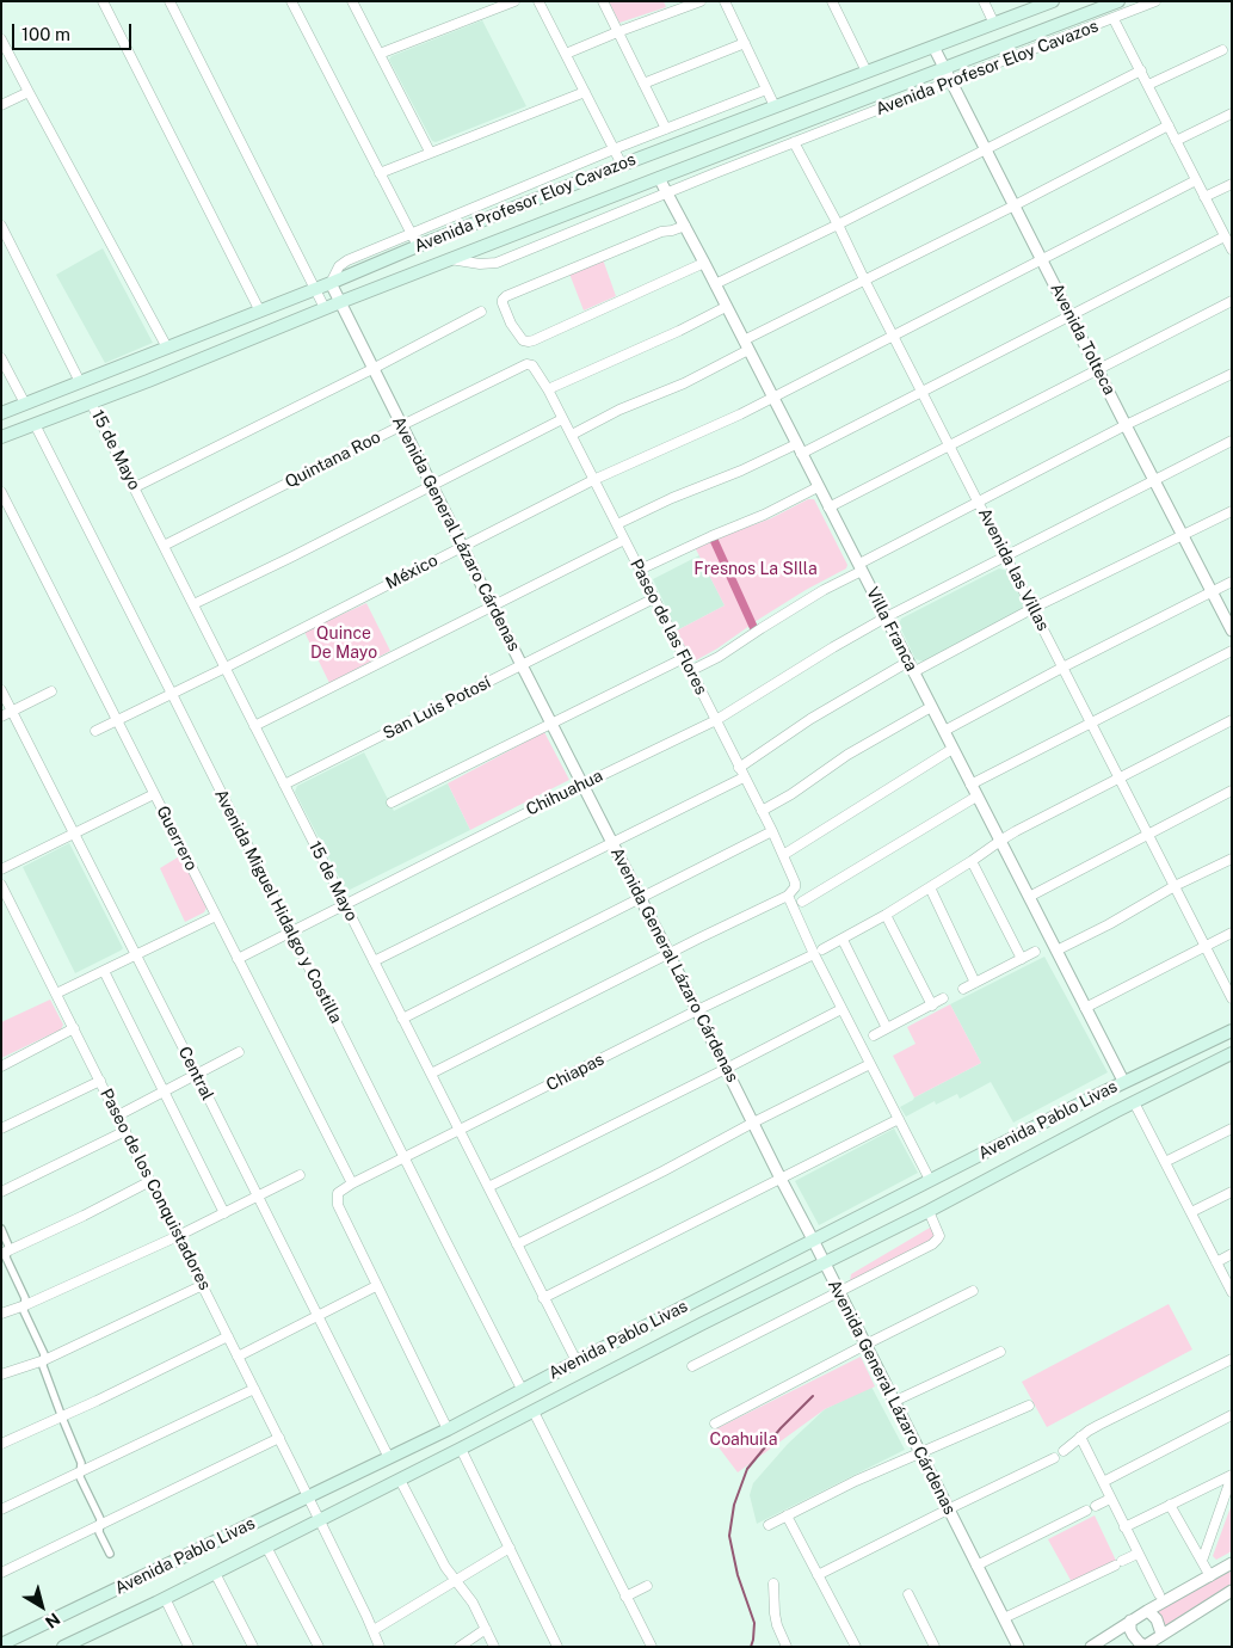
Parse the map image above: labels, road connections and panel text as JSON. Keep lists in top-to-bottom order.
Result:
{
  "streets": {
    "main road": ["Avenida Profesor Eloy Cavazos", "Avenida Pablo Livas"],
    "street": [
      "Avenida Tolteca",
      "15 de Mayo",
      "Quintana Roo",
      "Avenida General Lázaro Cárdenas",
      "Avenida las Villas",
      "México",
      "Paseo de las Flores",
      "Villa Franca",
      "San Luis Potosí",
      "Chihuahua",
      "Guerrero",
      "Avenida Miguel Hidalgo y Costilla",
      "Chiapas",
      "Central",
      "Paseo de los Conquistadores"
    ]
  },
  "crossings": [
    ["Avenida Profesor Eloy Cavazos", "Avenida Tolteca"],
    ["Avenida Profesor Eloy Cavazos", "15 de Mayo"],
    ["Avenida Profesor Eloy Cavazos", "Avenida General Lázaro Cárdenas"],
    ["Avenida Profesor Eloy Cavazos", "Avenida las Villas"],
    ["Avenida Profesor Eloy Cavazos", "Villa Franca"],
    ["Avenida Profesor Eloy Cavazos", "Avenida Miguel Hidalgo y Costilla"],
    ["Avenida Tolteca", "México"],
    ["Avenida Tolteca", "Chihuahua"],
    ["15 de Mayo", "Quintana Roo"],
    ["15 de Mayo", "México"],
    ["15 de Mayo", "San Luis Potosí"],
    ["15 de Mayo", "Chihuahua"],
    ["15 de Mayo", "Chiapas"],
    ["15 de Mayo", "Avenida Pablo Livas"],
    ["Quintana Roo", "Avenida General Lázaro Cárdenas"],
    ["Quintana Roo", "Paseo de las Flores"],
    ["Avenida General Lázaro Cárdenas", "México"],
    ["Avenida General Lázaro Cárdenas", "San Luis Potosí"],
    ["Avenida General Lázaro Cárdenas", "Chihuahua"],
    ["Avenida General Lázaro Cárdenas", "Chiapas"],
    ["Avenida General Lázaro Cárdenas", "Avenida Pablo Livas"],
    ["Avenida las Villas", "México"],
    ["Avenida las Villas", "Chihuahua"],
    ["Avenida las Villas", "Chiapas"],
    ["México", "Paseo de las Flores"],
    ["México", "Villa Franca"],
    ["México", "Guerrero"],
    ["México", "Avenida Miguel Hidalgo y Costilla"],
    ["Paseo de las Flores", "San Luis Potosí"],
    ["Paseo de las Flores", "Chihuahua"],
    ["Villa Franca", "Chihuahua"],
    ["Villa Franca", "Chiapas"],
    ["Villa Franca", "Avenida Pablo Livas"],
    ["Chihuahua", "Guerrero"],
    ["Chihuahua", "Avenida Miguel Hidalgo y Costilla"],
    ["Guerrero", "Chiapas"],
    ["Avenida Miguel Hidalgo y Costilla", "Chiapas"],
    ["Avenida Miguel Hidalgo y Costilla", "Avenida Pablo Livas"],
    ["Central", "Avenida Pablo Livas"],
    ["Avenida Pablo Livas", "Paseo de los Conquistadores"]
  ],
  "parks": ["Fresnos La SIlla", "Quince De Mayo", "Coahuila"],
  "scale_bar": "100 m",
  "north": "bottom right"
}
